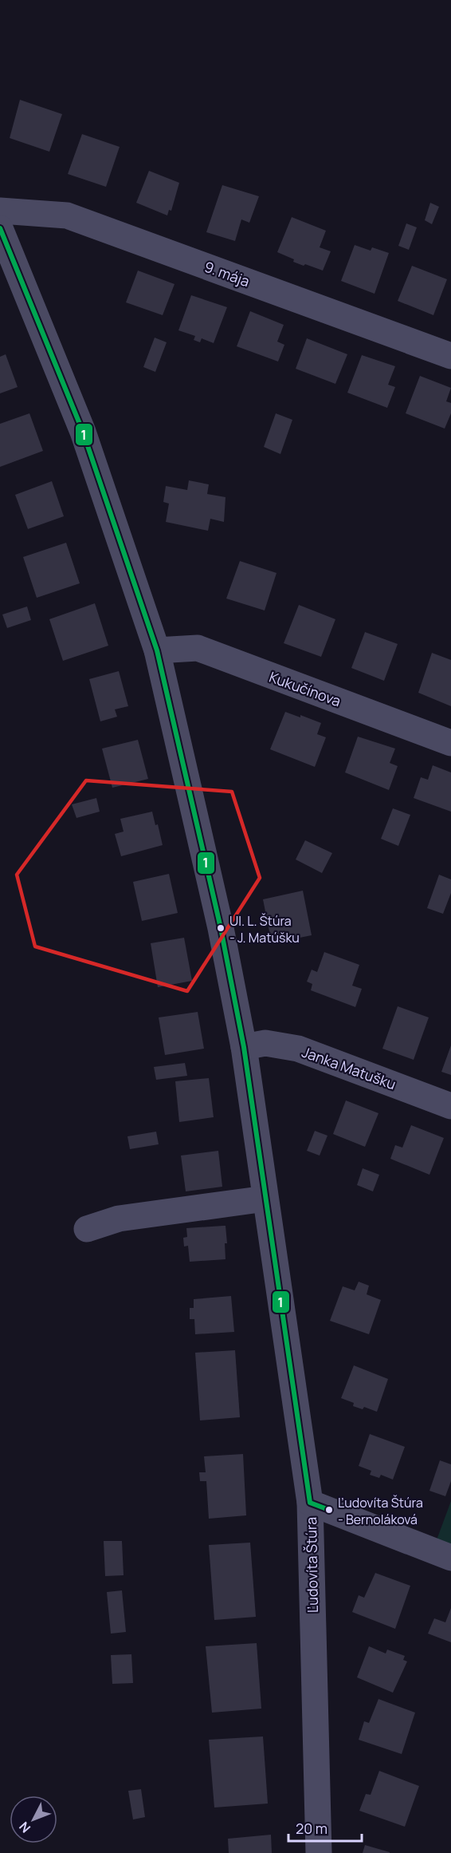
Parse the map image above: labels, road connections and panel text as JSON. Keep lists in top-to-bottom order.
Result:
{
  "streets": {
    "street": [
      "9. mája",
      "Kukučínova",
      "Janka Matušku",
      "Ľudovíta Štúra"
    ]
  },
  "crossings": [
    ["Kukučínova", "Ľudovíta Štúra"],
    ["Janka Matušku", "Ľudovíta Štúra"]
  ],
  "places": ["Ul. L. Štúra - J. Matúšku", "Ľudovíta Štúra - Bernoláková"],
  "lines": ["transit line 1"],
  "scale_bar": "20 m",
  "north": "bottom left"
}
